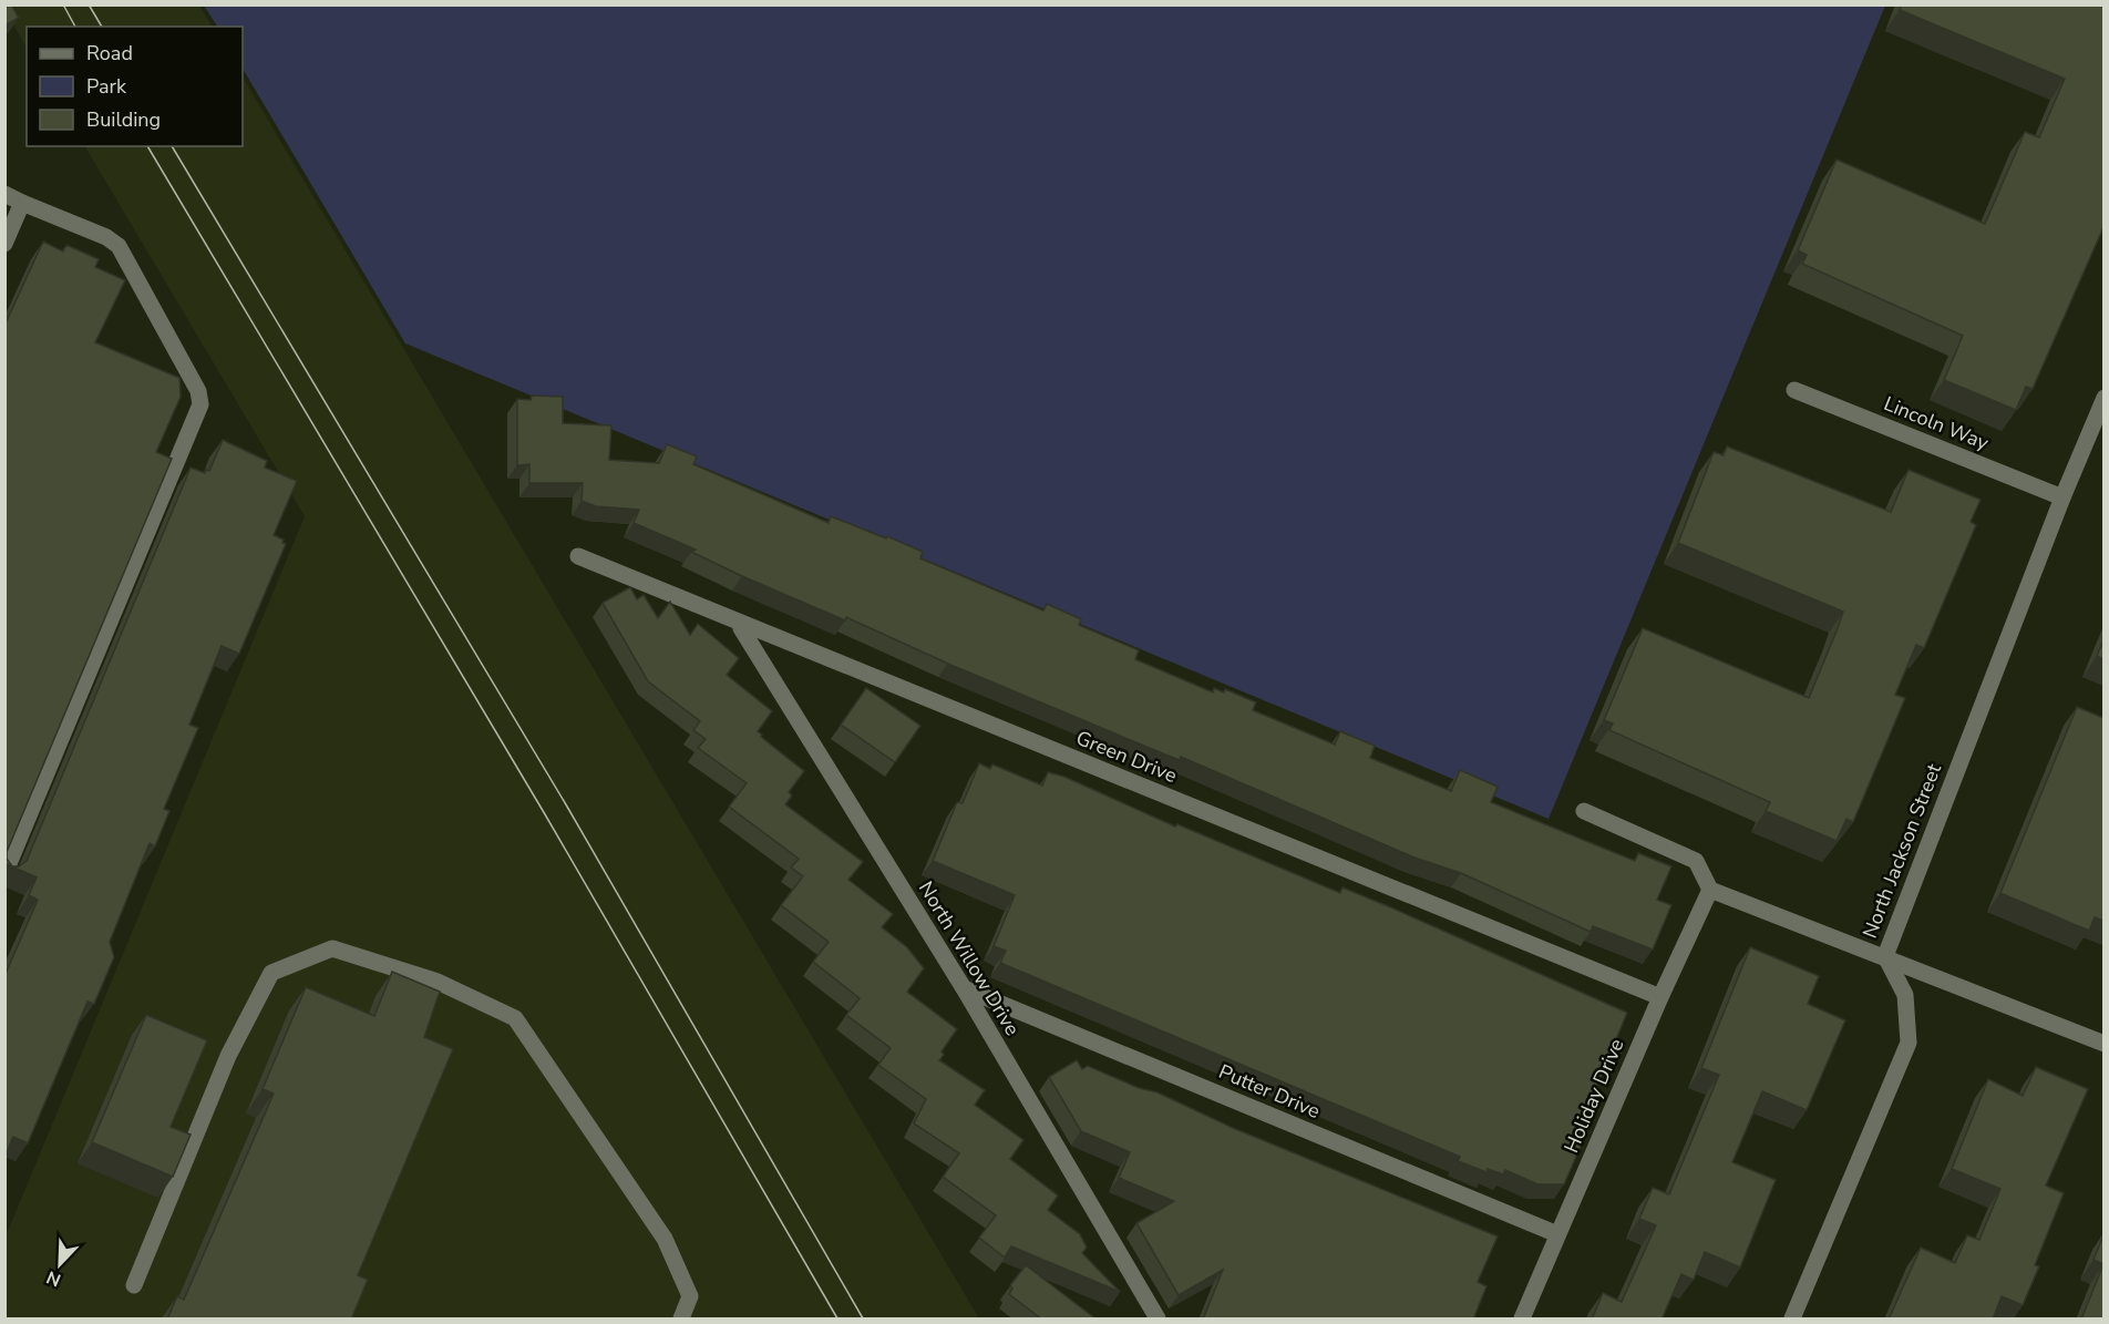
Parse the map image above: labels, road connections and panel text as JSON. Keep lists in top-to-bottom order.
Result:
{
  "streets": {
    "street": [
      "Lincoln Way",
      "Green Drive",
      "North Jackson Street",
      "North Willow Drive",
      "Putter Drive",
      "Holiday Drive"
    ]
  },
  "crossings": [
    ["Lincoln Way", "North Jackson Street"],
    ["Green Drive", "North Willow Drive"],
    ["Green Drive", "Holiday Drive"],
    ["North Willow Drive", "Putter Drive"],
    ["Putter Drive", "Holiday Drive"]
  ],
  "legend": ["Road", "Park", "Building"],
  "north": "bottom left"
}
